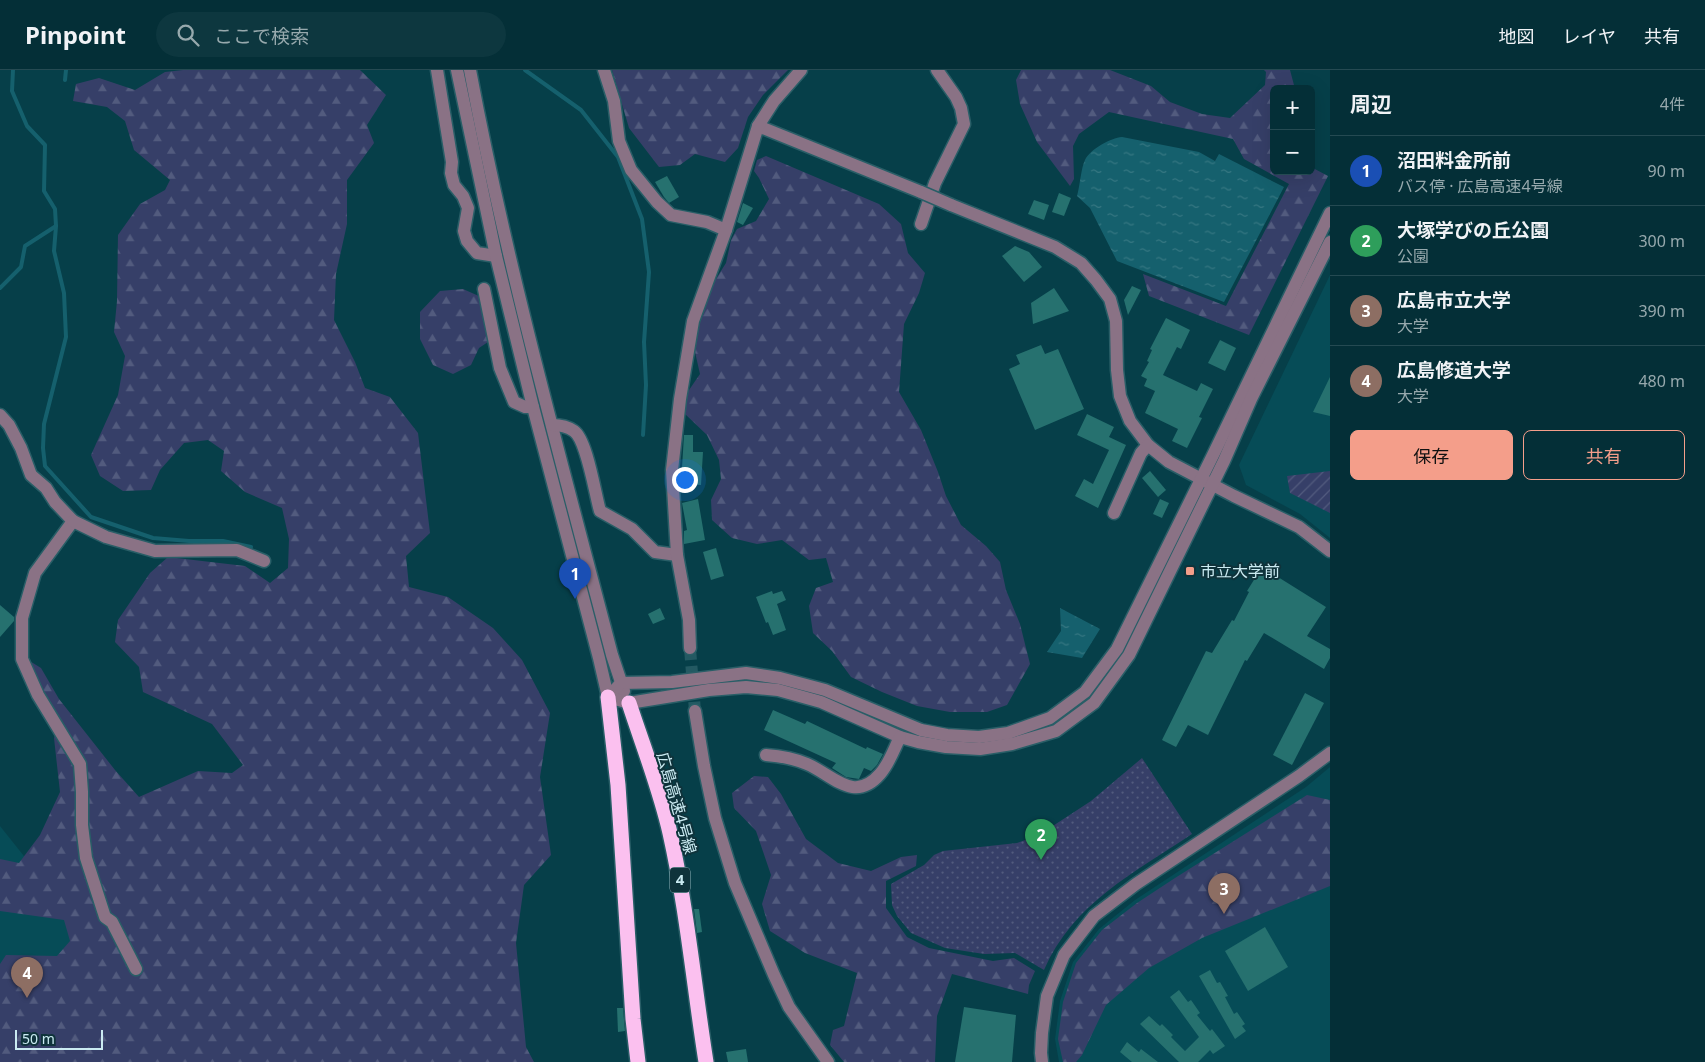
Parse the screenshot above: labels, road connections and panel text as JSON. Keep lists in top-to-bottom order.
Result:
{
  "streets": {
    "highway": ["広島高速4号線", "4"]
  },
  "places": {
    "transit": ["市立大学前"]
  },
  "scale_bar": "50 m",
  "page": {
    "header": "Pinpoint",
    "search": "ここで検索",
    "nav": ["地図", "レイヤ", "共有"],
    "heading": ["周辺", "4件"],
    "map_buttons": ["+", "−"],
    "list": [
      {
        "mark": "1",
        "name": "沼田料金所前",
        "note": "バス停 · 広島高速4号線",
        "value": "90 m"
      },
      {
        "mark": "2",
        "name": "大塚学びの丘公園",
        "note": "公園",
        "value": "300 m"
      },
      {
        "mark": "3",
        "name": "広島市立大学",
        "note": "大学",
        "value": "390 m"
      },
      {
        "mark": "4",
        "name": "広島修道大学",
        "note": "大学",
        "value": "480 m"
      }
    ],
    "buttons": ["保存", "共有"],
    "pins": [
      "1",
      "2",
      "3",
      "4"
    ],
    "scale": "50 m"
  }
}
